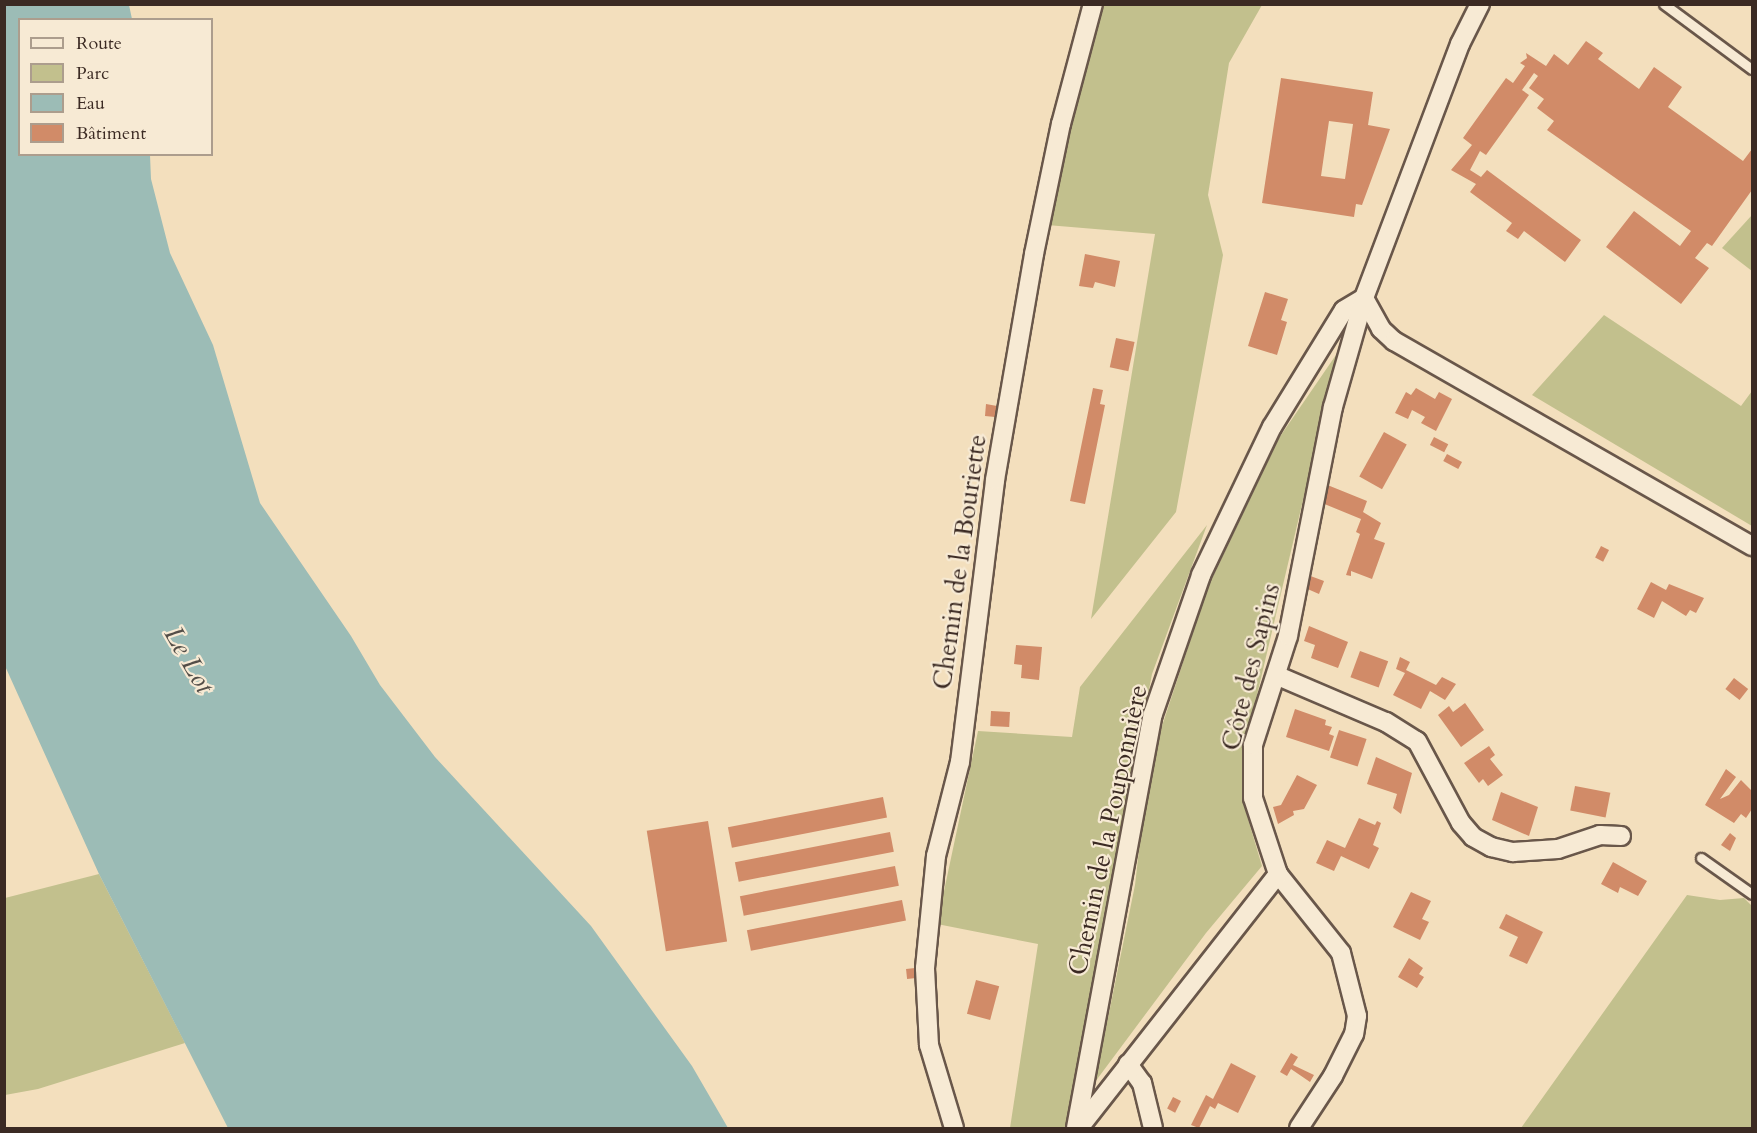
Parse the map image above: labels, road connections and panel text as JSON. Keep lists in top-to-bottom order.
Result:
{
  "streets": {
    "street": ["Chemin de la Bouriette", "Côte des Sapins", "Chemin de la Pouponnière"]
  },
  "crossings": [
    ["Côte des Sapins", "Chemin de la Pouponnière"]
  ],
  "water": ["Le Lot"],
  "legend": [
    "Route",
    "Parc",
    "Eau",
    "Bâtiment"
  ]
}
